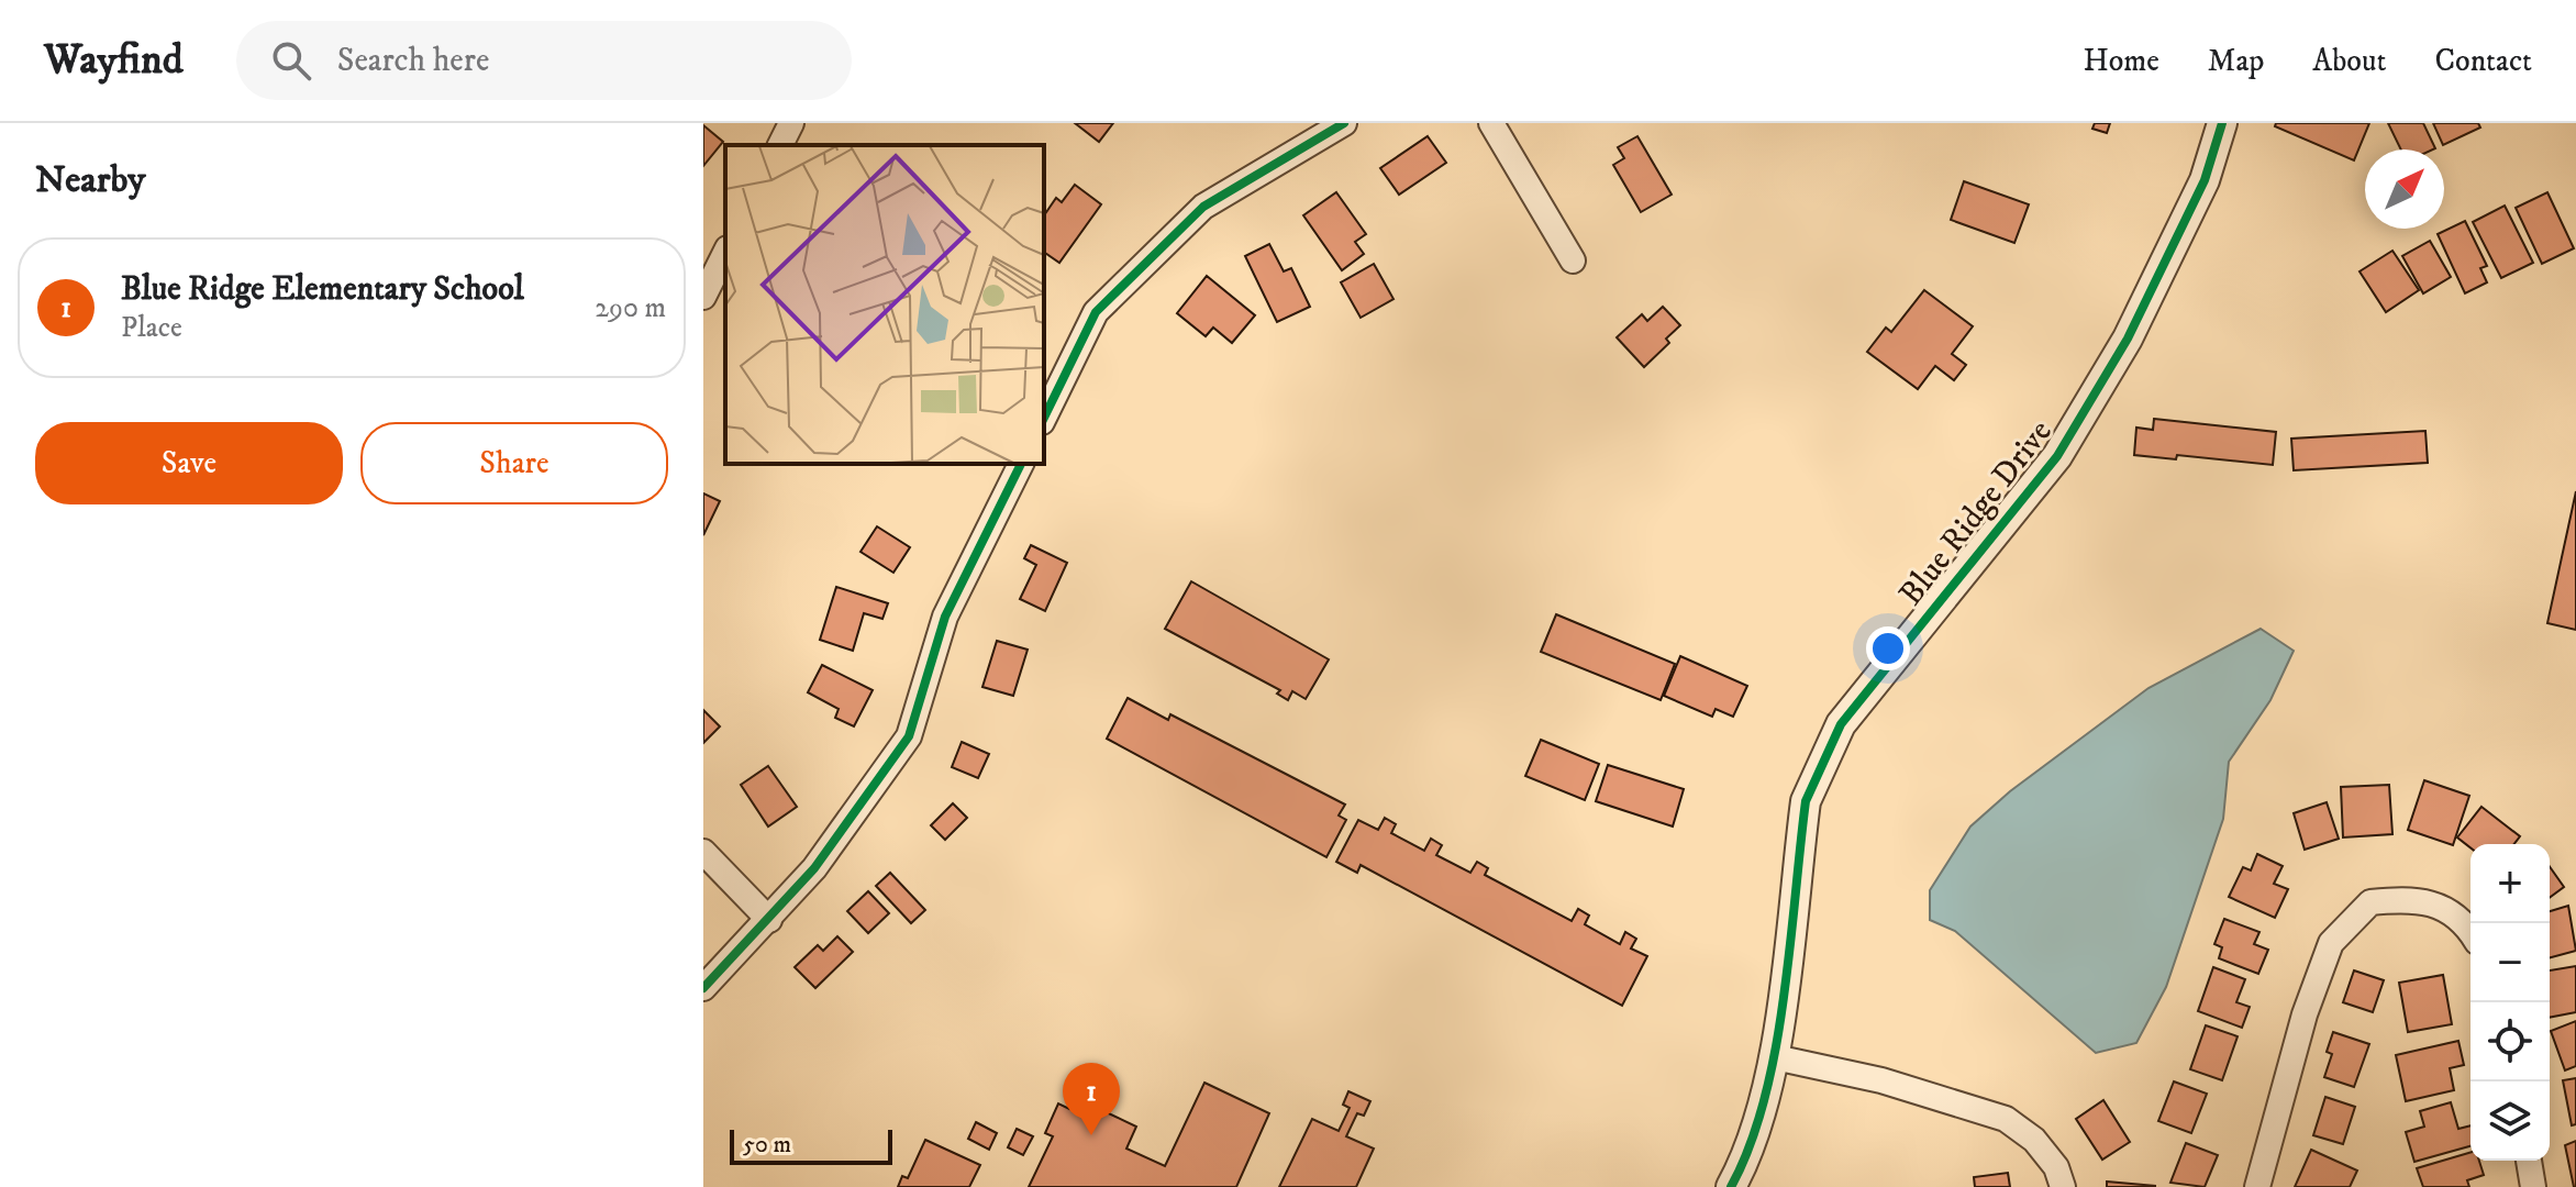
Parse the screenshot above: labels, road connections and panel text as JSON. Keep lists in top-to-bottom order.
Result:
{
  "streets": {
    "street": ["Blue Ridge Drive"]
  },
  "scale_bar": "50 m",
  "north": "top right",
  "page": {
    "header": "Wayfind",
    "search": "Search here",
    "nav": [
      "Home",
      "Map",
      "About",
      "Contact"
    ],
    "heading": "Nearby",
    "list": [
      {
        "mark": "1",
        "name": "Blue Ridge Elementary School",
        "note": "Place",
        "value": "290 m"
      }
    ],
    "buttons": ["Save", "Share"],
    "map_buttons": ["+", "−"],
    "pins": "1",
    "scale": "50 m"
  }
}
